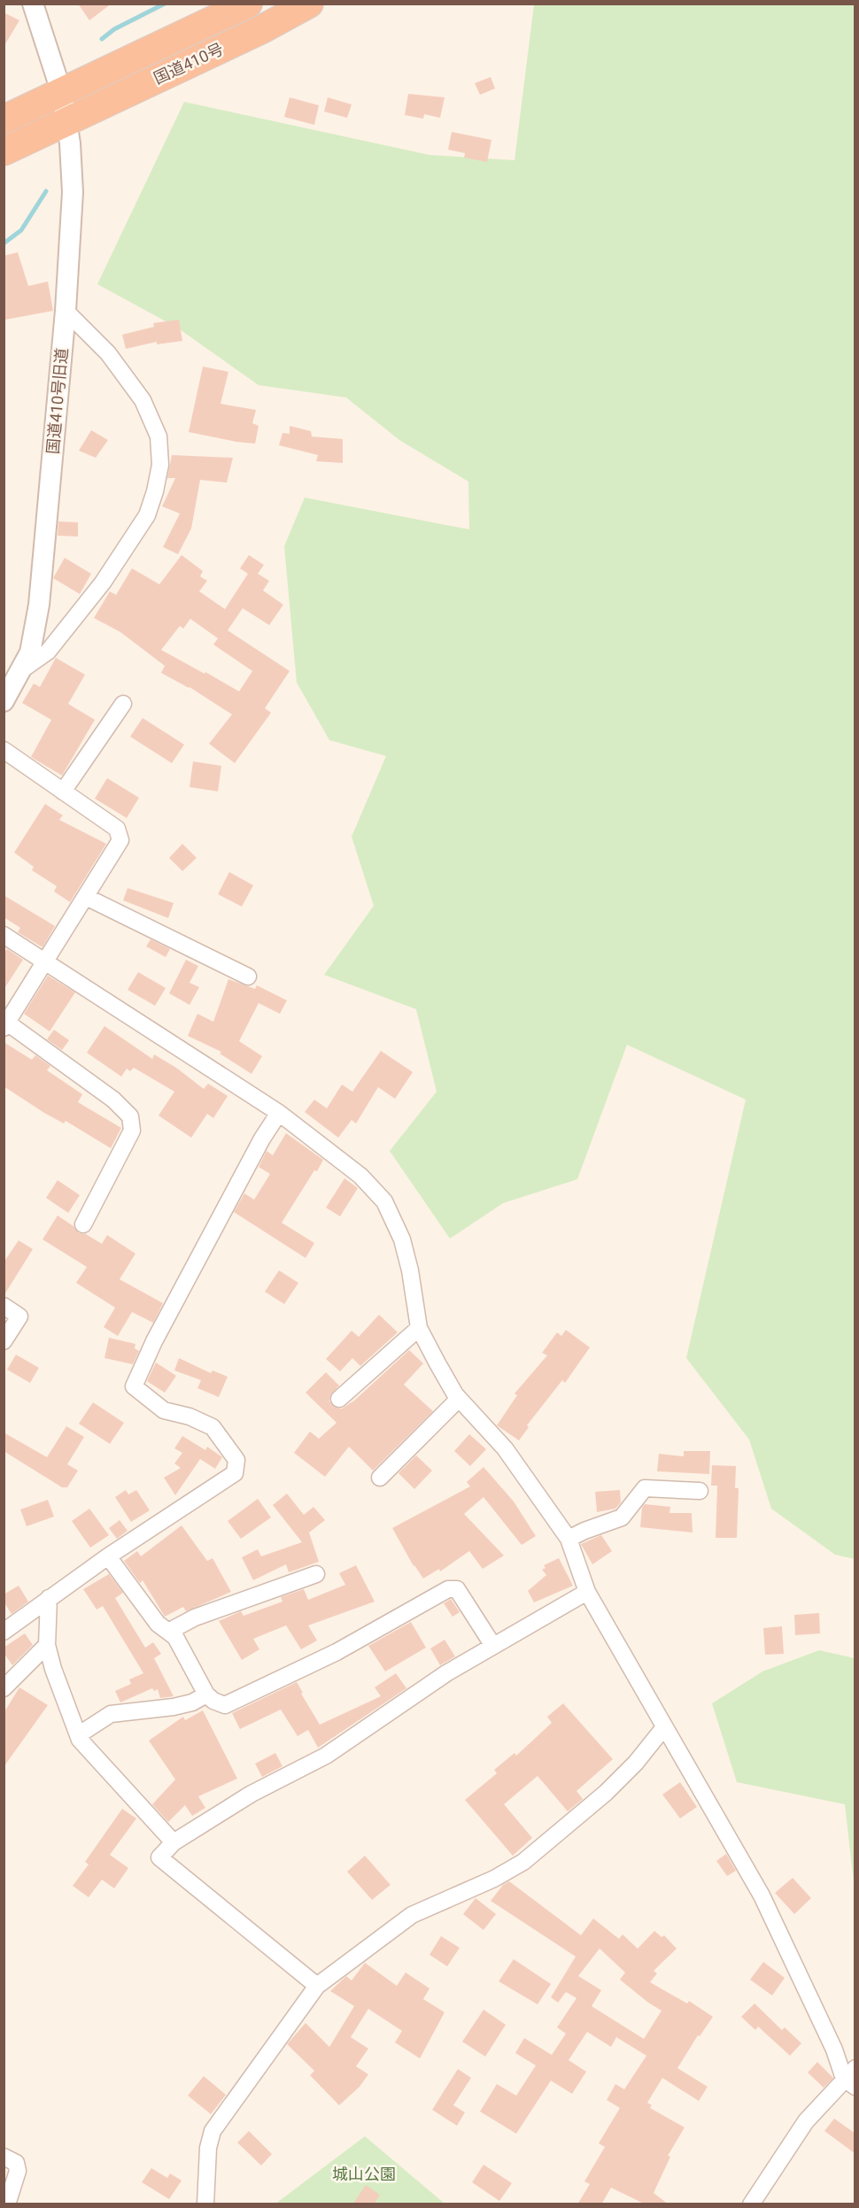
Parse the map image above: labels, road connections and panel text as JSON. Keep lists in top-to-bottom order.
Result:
{
  "streets": {
    "highway": ["国道410号"],
    "street": ["国道410号旧道"]
  },
  "crossings": [
    ["国道410号", "国道410号旧道"]
  ],
  "parks": ["城山公園"]
}
